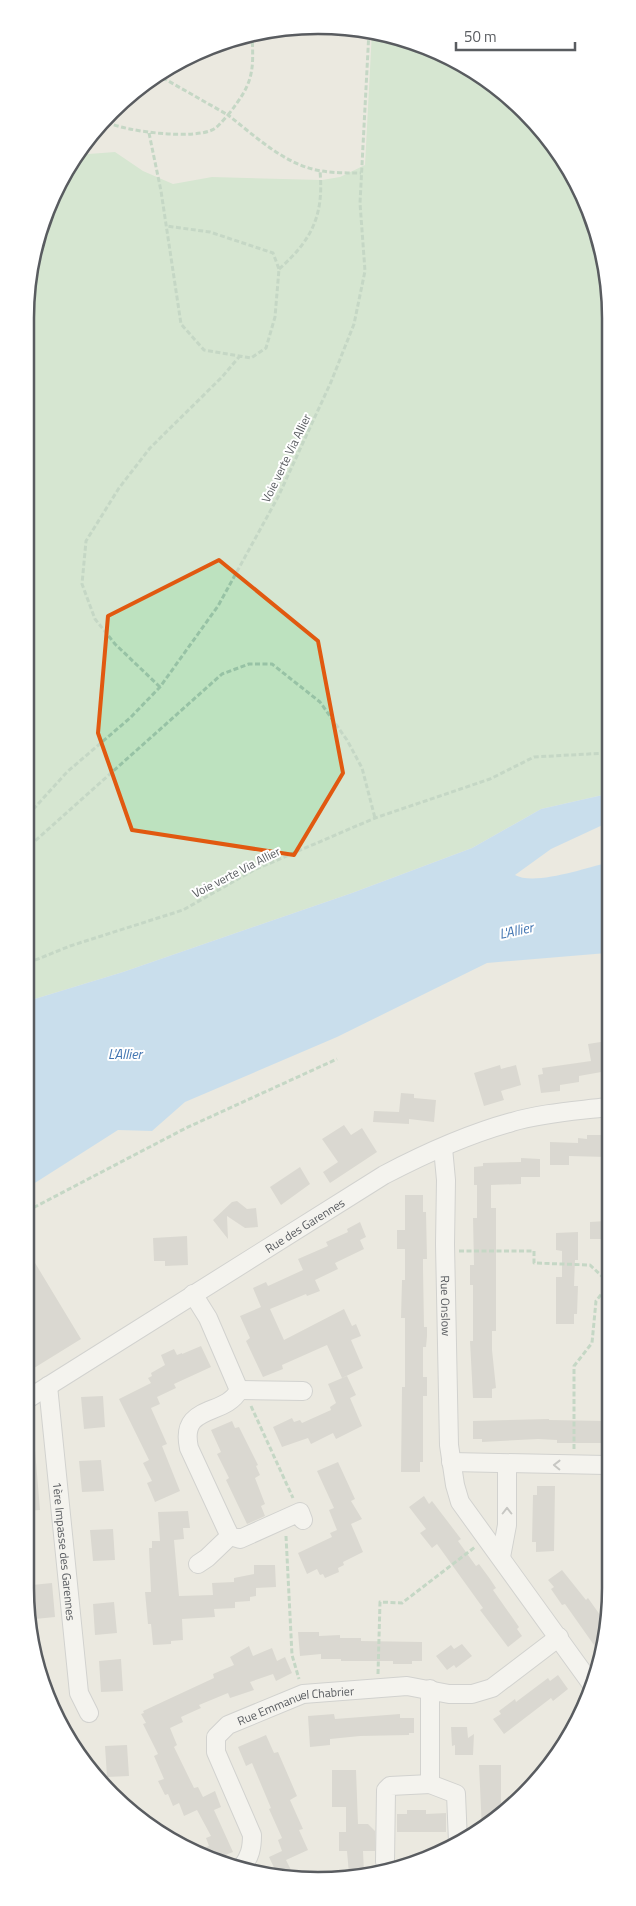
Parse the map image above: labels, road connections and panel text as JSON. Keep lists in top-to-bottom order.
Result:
{
  "streets": {
    "street": [
      "Rue des Garennes",
      "Rue Onslow",
      "1ère Impasse des Garennes",
      "Rue Emmanuel Chabrier"
    ],
    "path": ["Voie verte Via Allier"]
  },
  "crossings": [
    ["Rue des Garennes", "Rue Onslow"],
    ["Rue des Garennes", "1ère Impasse des Garennes"],
    ["Rue Onslow", "Rue Emmanuel Chabrier"]
  ],
  "water": ["L'Allier"],
  "scale_bar": "50 m"
}
